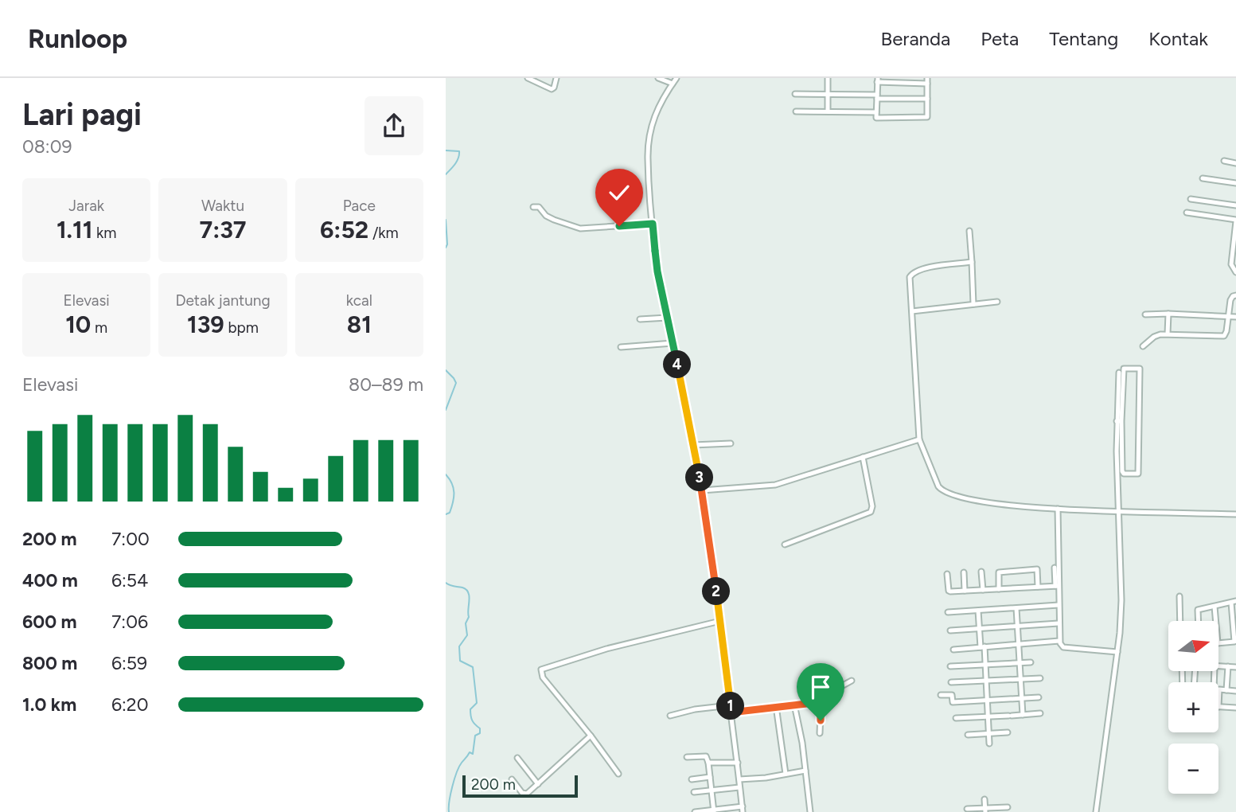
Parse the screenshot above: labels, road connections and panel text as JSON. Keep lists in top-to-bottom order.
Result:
{
  "scale_bar": "200 m",
  "north": "right",
  "page": {
    "header": "Runloop",
    "nav": [
      "Beranda",
      "Peta",
      "Tentang",
      "Kontak"
    ],
    "heading": ["Lari pagi", "08:09"],
    "stats": [
      ["Jarak", "1.11 km"],
      ["Waktu", "7:37"],
      ["Pace", "6:52 /km"],
      ["Elevasi", "10 m"],
      ["Detak jantung", "139 bpm"],
      ["kcal", "81"]
    ],
    "pins": [
      "4",
      "3",
      "2",
      "1"
    ],
    "chart": ["Elevasi", "80–89 m"],
    "list": [
      {
        "name": "200 m",
        "note": "7:00"
      },
      {
        "name": "400 m",
        "note": "6:54"
      },
      {
        "name": "600 m",
        "note": "7:06"
      },
      {
        "name": "800 m",
        "note": "6:59"
      },
      {
        "name": "1.0 km",
        "note": "6:20"
      }
    ],
    "map_buttons": ["+", "−"],
    "scale": "200 m"
  }
}
